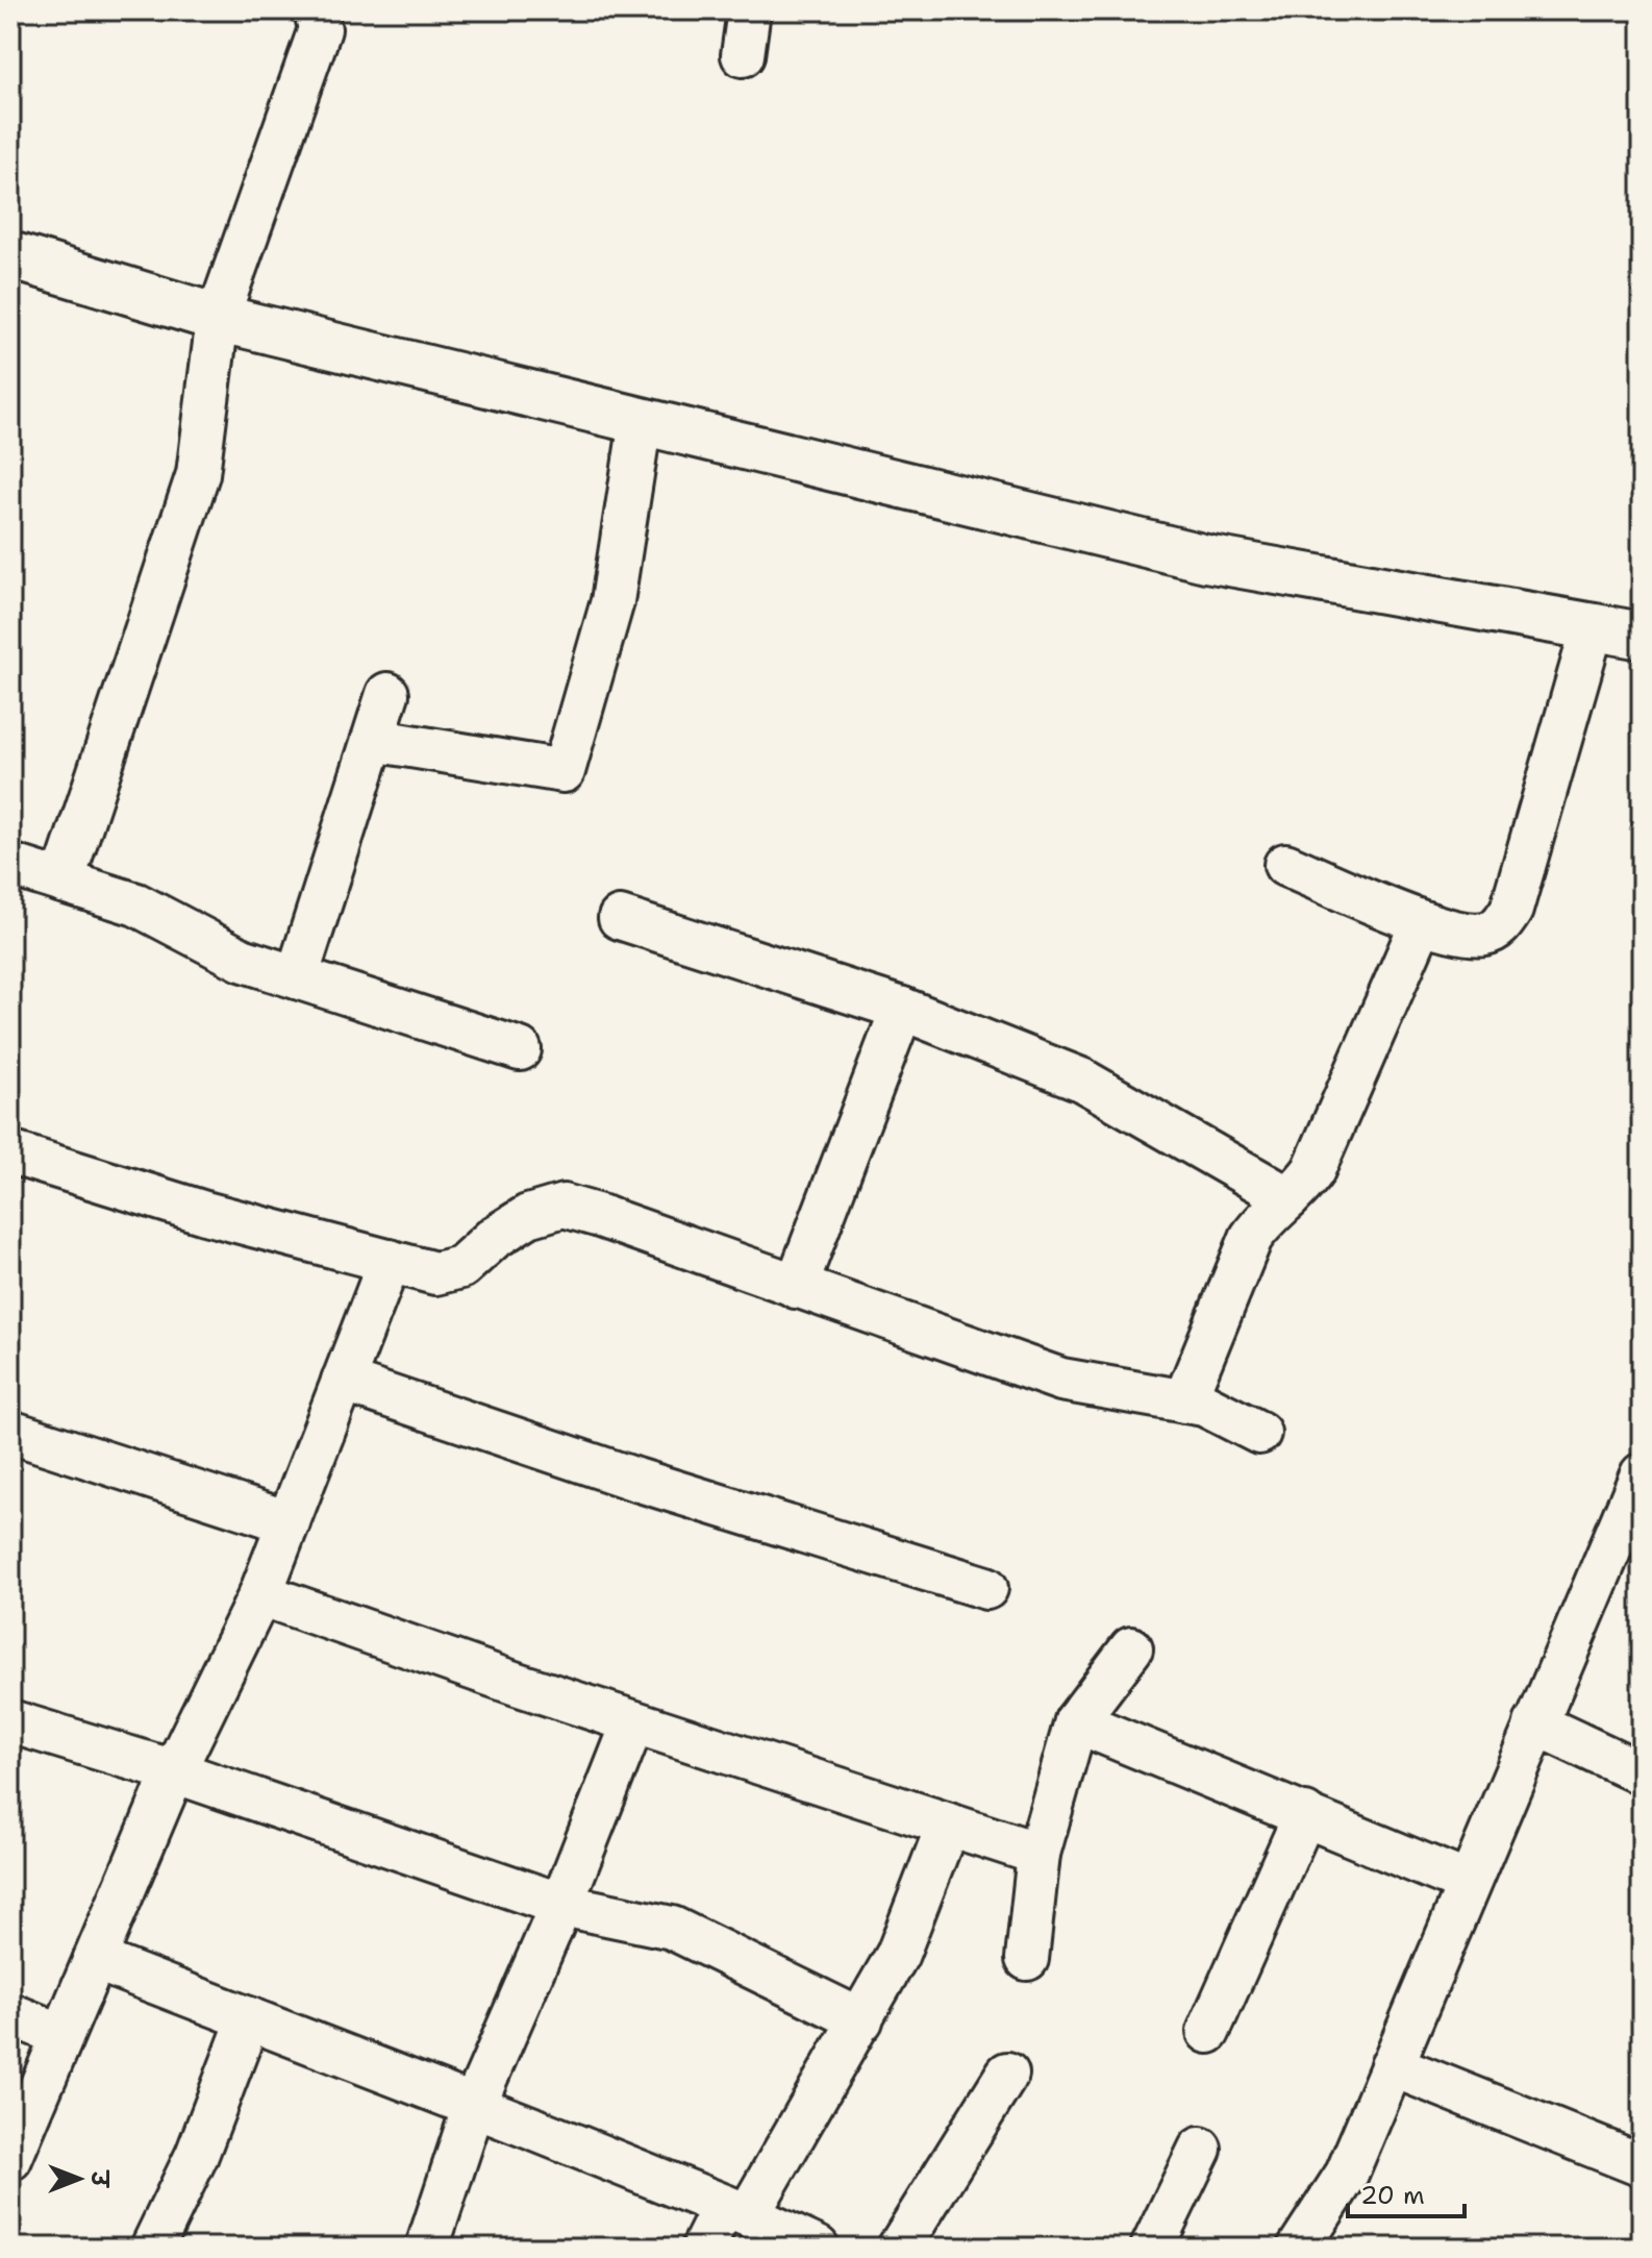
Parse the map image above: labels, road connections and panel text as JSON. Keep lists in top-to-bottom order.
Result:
{
  "scale_bar": "20 m",
  "north": "right"
}
